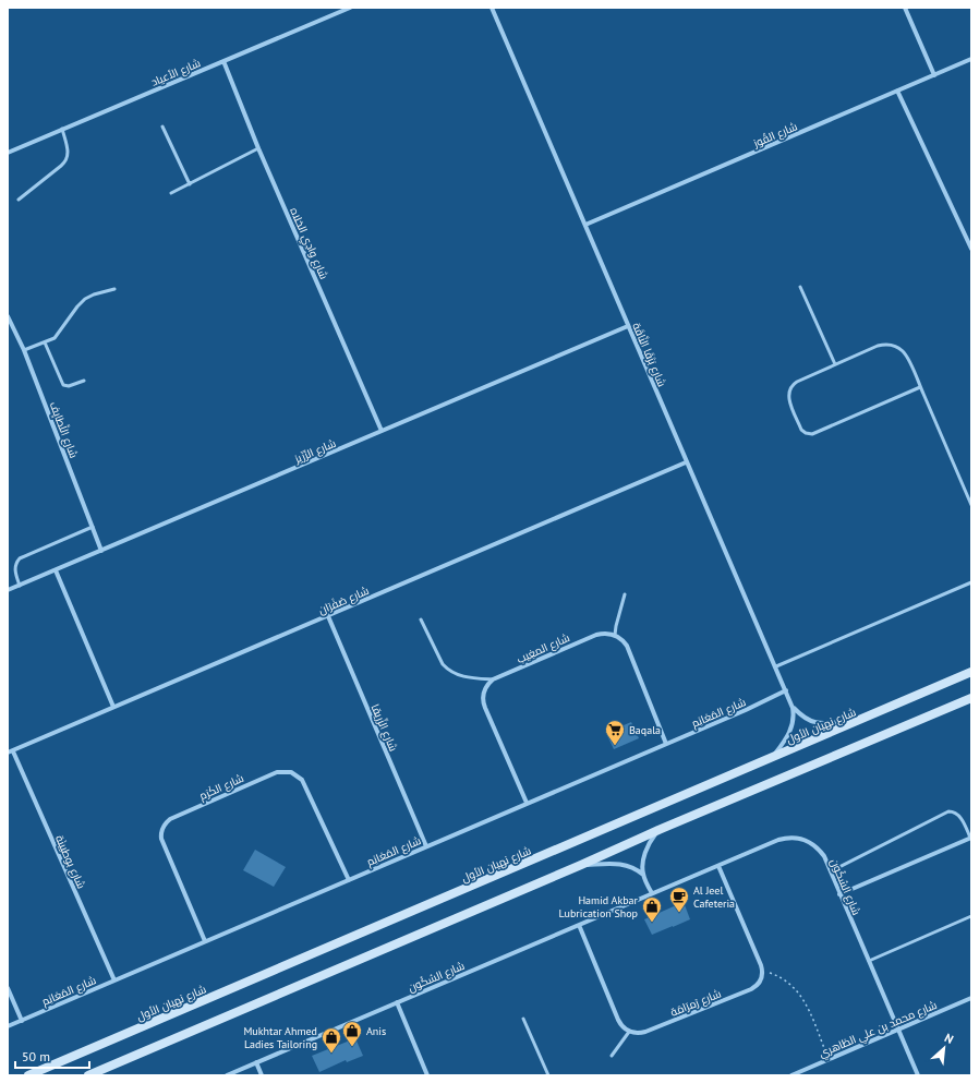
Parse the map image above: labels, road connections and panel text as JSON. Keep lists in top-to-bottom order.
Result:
{
  "streets": {
    "main road": ["شارع نهيان الأول"],
    "street": [
      "شارع الأعياد",
      "شارع القُوز",
      "شارع وادِي الحَلاه",
      "شارع بَرْقَا النَّاقَة",
      "شارع اللَّطايِف",
      "شارع الرِّزَيز",
      "شارع صَفْرَان",
      "شارع المغِيب",
      "شارع المَغانِم",
      "شارع الزِّريقا",
      "شارع الكَرَم",
      "شارع بوطيينَة",
      "شارع السُكُون",
      "شارع رَمرَامَة",
      "شارع محمد بن علي الظاهري"
    ]
  },
  "crossings": [
    ["شارع الأعياد", "شارع وادِي الحَلاه"],
    ["شارع القُوز", "شارع بَرْقَا النَّاقَة"],
    ["شارع وادِي الحَلاه", "شارع الرِّزَيز"],
    ["شارع بَرْقَا النَّاقَة", "شارع الرِّزَيز"],
    ["شارع بَرْقَا النَّاقَة", "شارع صَفْرَان"],
    ["شارع بَرْقَا النَّاقَة", "شارع المَغانِم"],
    ["شارع بَرْقَا النَّاقَة", "شارع نهيان الأول"],
    ["شارع اللَّطايِف", "شارع الرِّزَيز"],
    ["شارع صَفْرَان", "شارع الزِّريقا"],
    ["شارع صَفْرَان", "شارع بوطيينَة"],
    ["شارع المَغانِم", "شارع الزِّريقا"],
    ["شارع المَغانِم", "شارع الكَرَم"],
    ["شارع المَغانِم", "شارع بوطيينَة"],
    ["شارع السُكُون", "شارع محمد بن علي الظاهري"]
  ],
  "places": {
    "supermarket": ["Baqala"],
    "cafe": ["Al Jeel Cafeteria"],
    "shop": ["Hamid Akbar Lubrication Shop", "Anis", "Mukhtar Ahmed Ladies Tailoring"]
  },
  "scale_bar": "50 m",
  "north": "top right"
}
